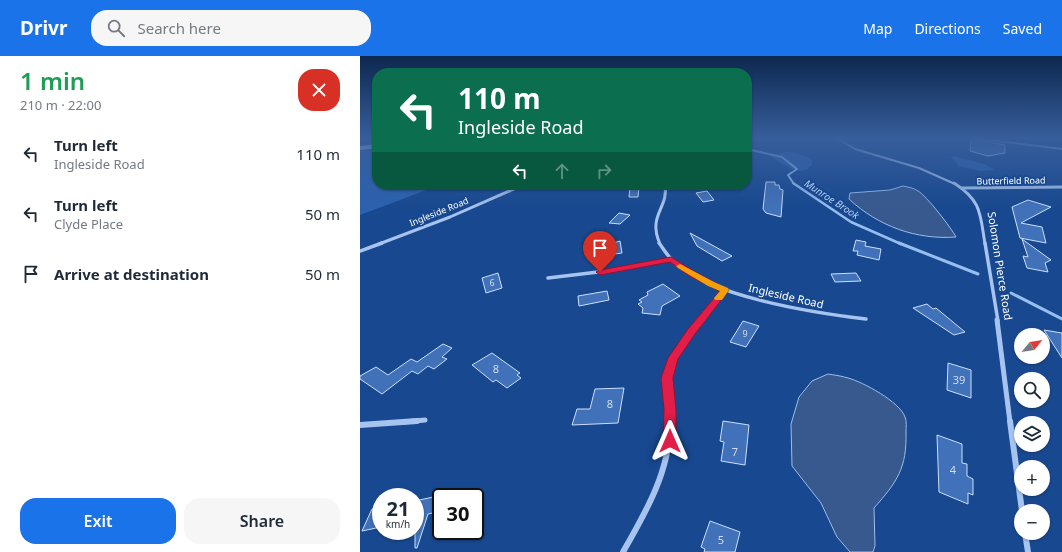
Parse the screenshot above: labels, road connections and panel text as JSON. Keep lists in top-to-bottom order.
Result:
{
  "streets": {
    "street": ["Butterfield Road", "Ingleside Road", "Solomon Pierce Road"]
  },
  "crossings": [
    ["Butterfield Road", "Solomon Pierce Road"]
  ],
  "water": ["Munroe Brook"],
  "house_numbers": [
    "6",
    "9",
    "8",
    "39",
    "8",
    "7",
    "4",
    "5"
  ],
  "north": "top right",
  "page": {
    "header": "Drivr",
    "search": "Search here",
    "nav": ["Map", "Directions", "Saved"],
    "heading": ["1 min", "210 m · 22:00"],
    "turn": ["110 m", "Ingleside Road"],
    "list": [
      {
        "name": "Turn left",
        "note": "Ingleside Road",
        "value": "110 m"
      },
      {
        "name": "Turn left",
        "note": "Clyde Place",
        "value": "50 m"
      },
      {
        "name": "Arrive at destination",
        "value": "50 m"
      }
    ],
    "map_buttons": ["+", "−"],
    "speed": "21 km/h",
    "limit": "30",
    "buttons": ["Exit", "Share"]
  }
}
